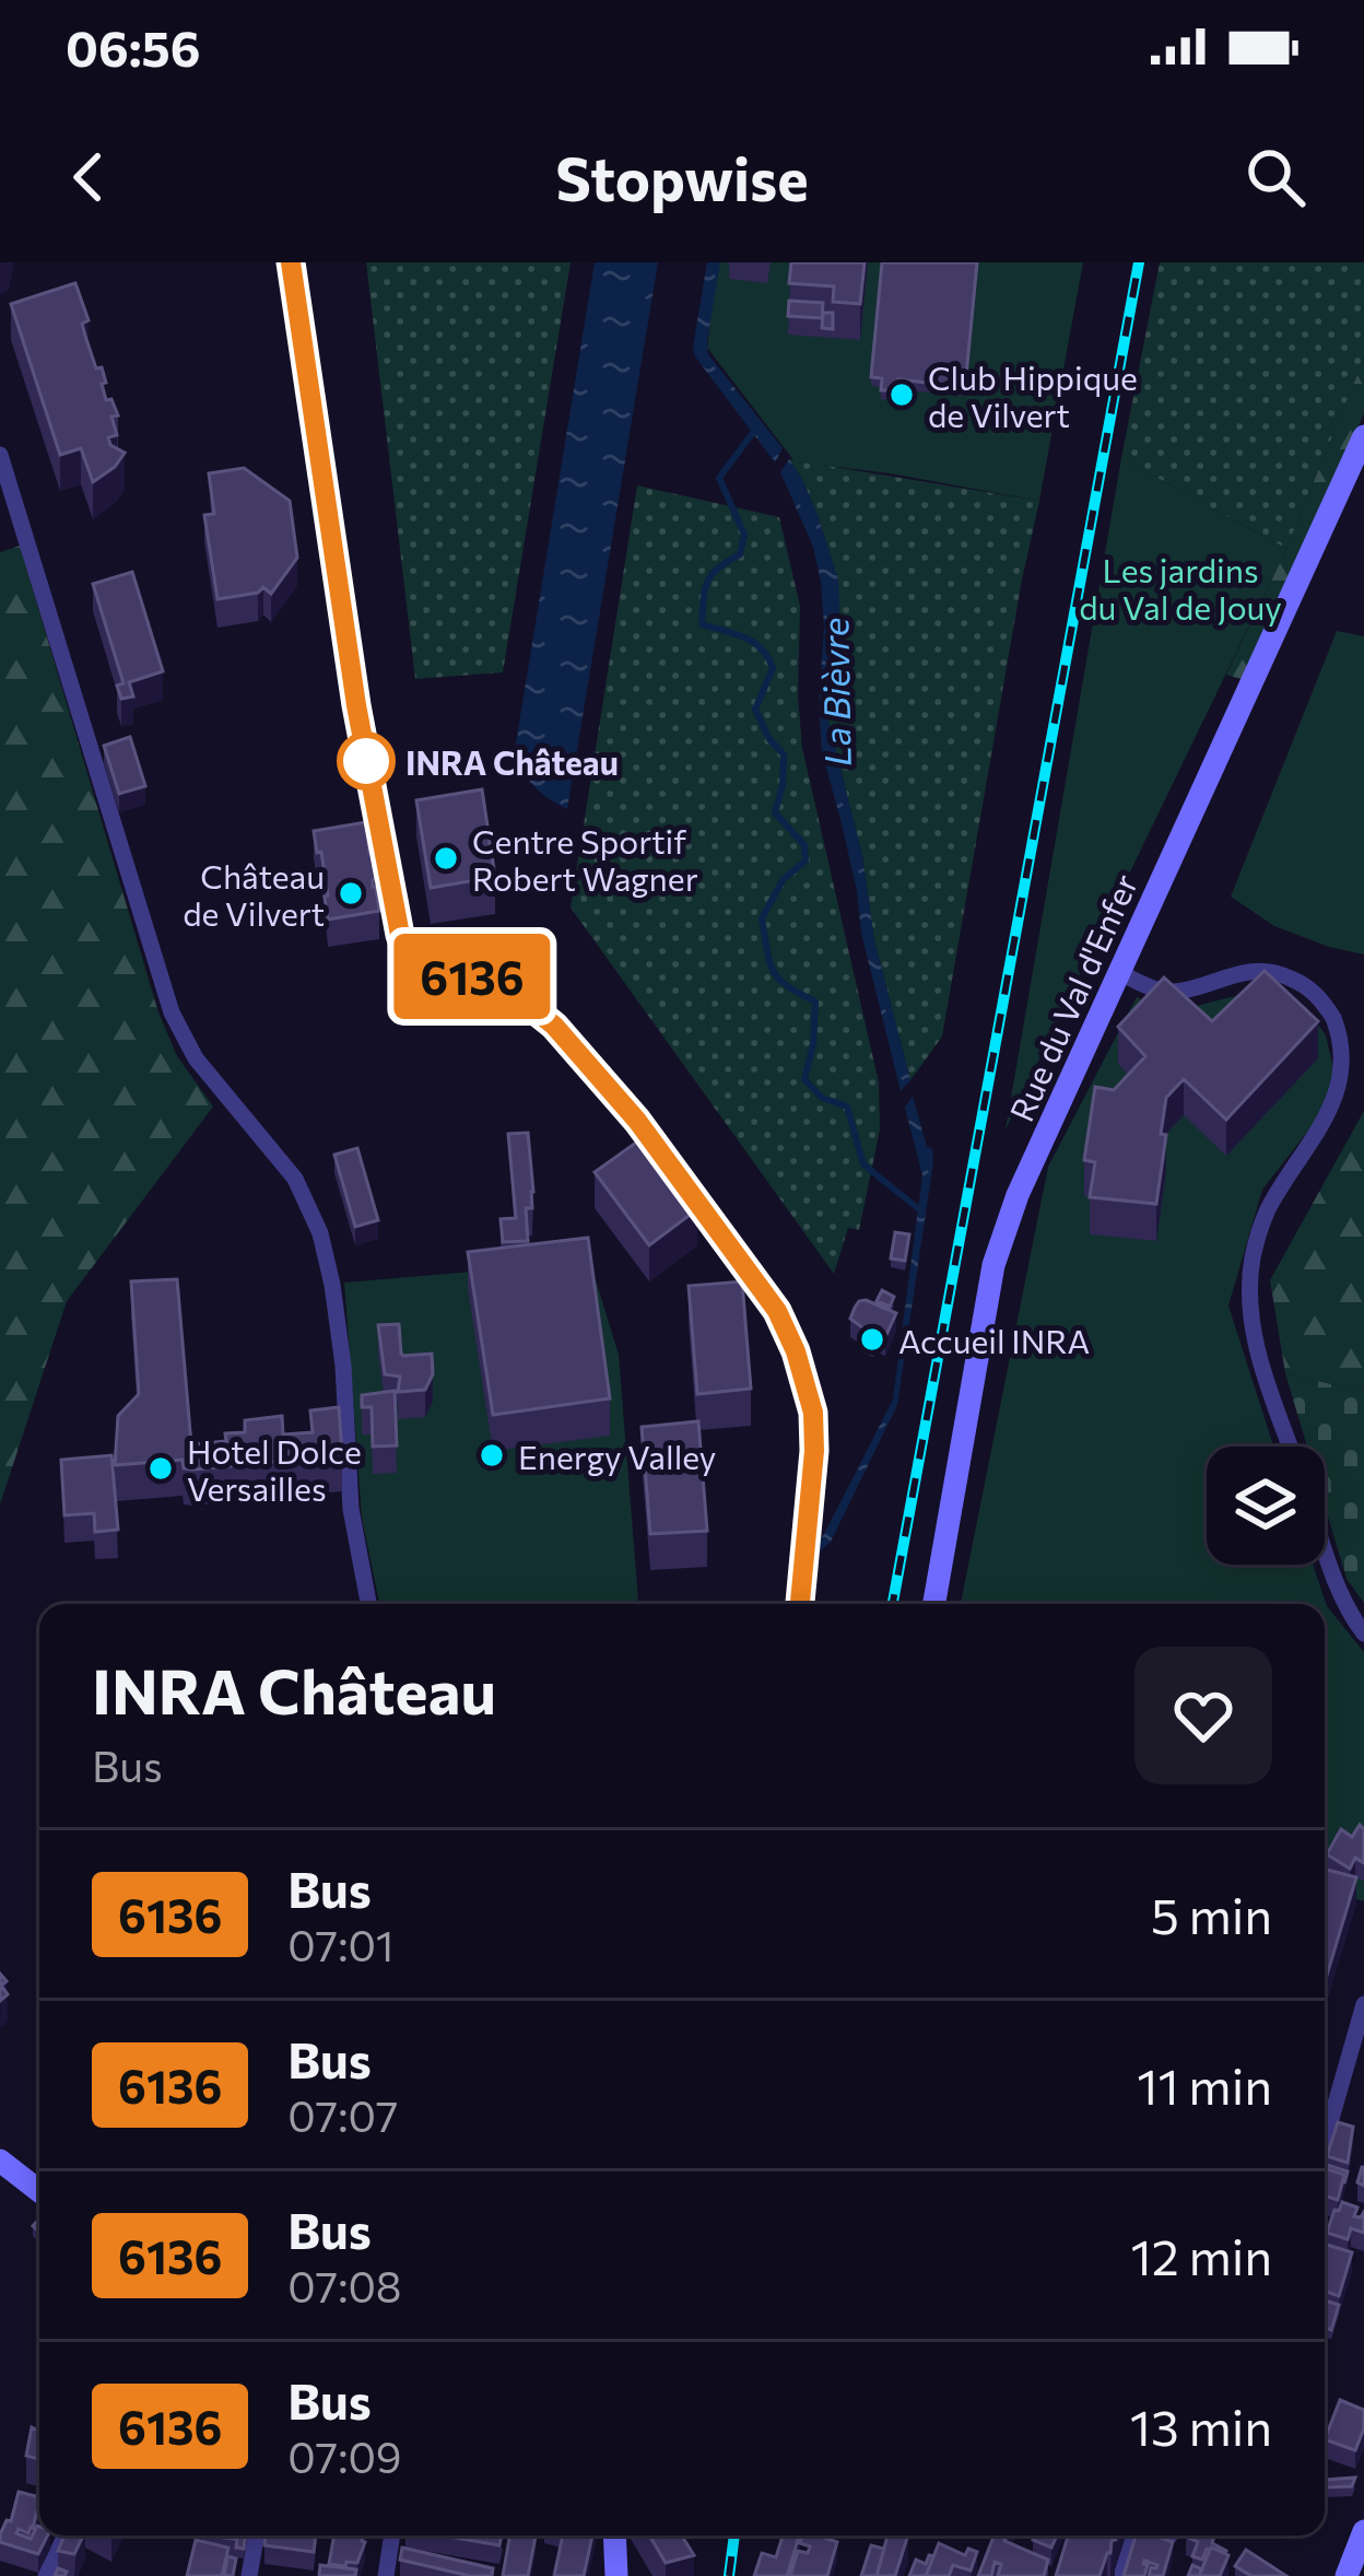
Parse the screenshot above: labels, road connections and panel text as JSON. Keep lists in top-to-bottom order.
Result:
{
  "streets": {
    "street": ["Rue du Val d'Enfer"]
  },
  "water": ["La Bièvre"],
  "parks": ["Les jardins du Val de Jouy"],
  "places": [
    "Club Hippique de Vilvert",
    "INRA Château",
    "Centre Sportif Robert Wagner",
    "Château de Vilvert",
    "Accueil INRA",
    "Energy Valley",
    "Hotel Dolce Versailles"
  ],
  "lines": ["bus line 6136"],
  "page": {
    "status": "06:56",
    "header": "Stopwise",
    "on_map": "6136",
    "heading": ["INRA Château", "Bus"],
    "list": [
      {
        "mark": "6136",
        "name": "Bus",
        "note": "07:01",
        "value": "5 min"
      },
      {
        "mark": "6136",
        "name": "Bus",
        "note": "07:07",
        "value": "11 min"
      },
      {
        "mark": "6136",
        "name": "Bus",
        "note": "07:08",
        "value": "12 min"
      },
      {
        "mark": "6136",
        "name": "Bus",
        "note": "07:09",
        "value": "13 min"
      }
    ]
  }
}
